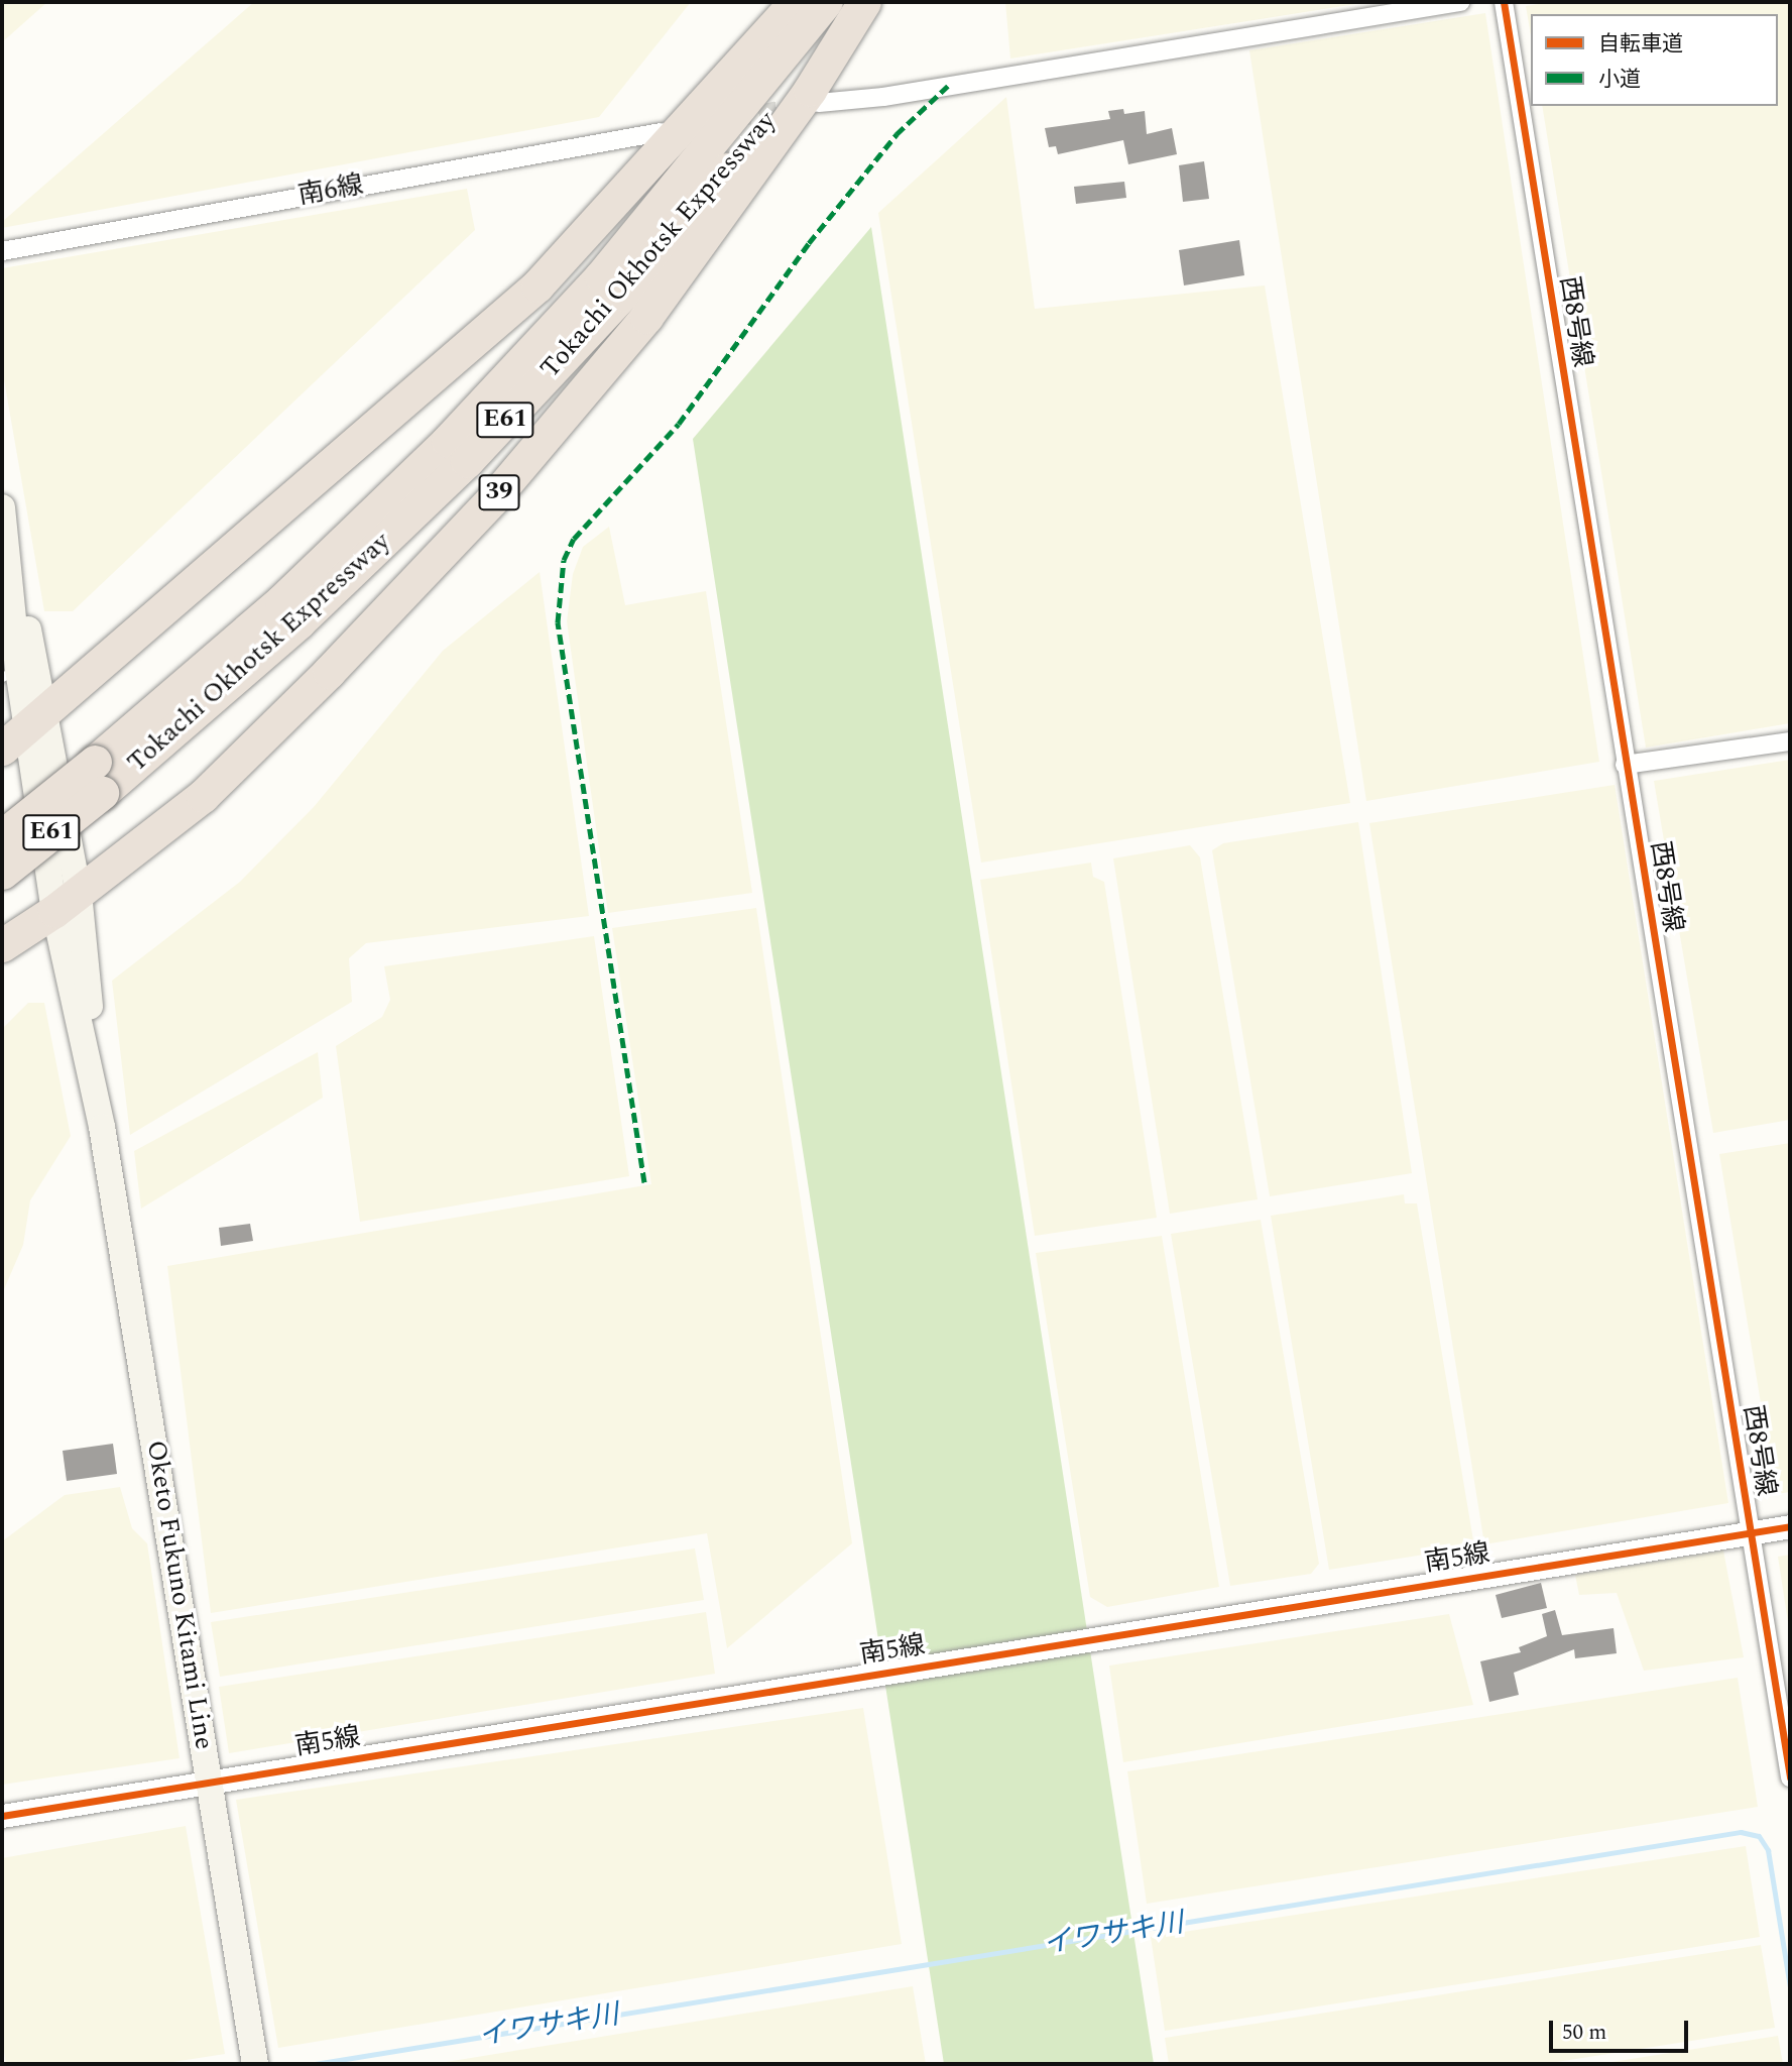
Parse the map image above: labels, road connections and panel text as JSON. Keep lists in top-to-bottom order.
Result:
{
  "streets": {
    "highway": ["Tokachi Okhotsk Expressway", "E61", "39"],
    "main road": ["Oketo Fukuno Kitami Line"],
    "street": ["南6線", "西8号線", "南5線"]
  },
  "crossings": [
    ["Tokachi Okhotsk Expressway", "E61"],
    ["Tokachi Okhotsk Expressway", "39"],
    ["西8号線", "南5線"],
    ["39", "Oketo Fukuno Kitami Line"],
    ["南5線", "Oketo Fukuno Kitami Line"]
  ],
  "water": ["イワサキ川"],
  "legend": ["自転車道", "小道"],
  "scale_bar": "50 m"
}
